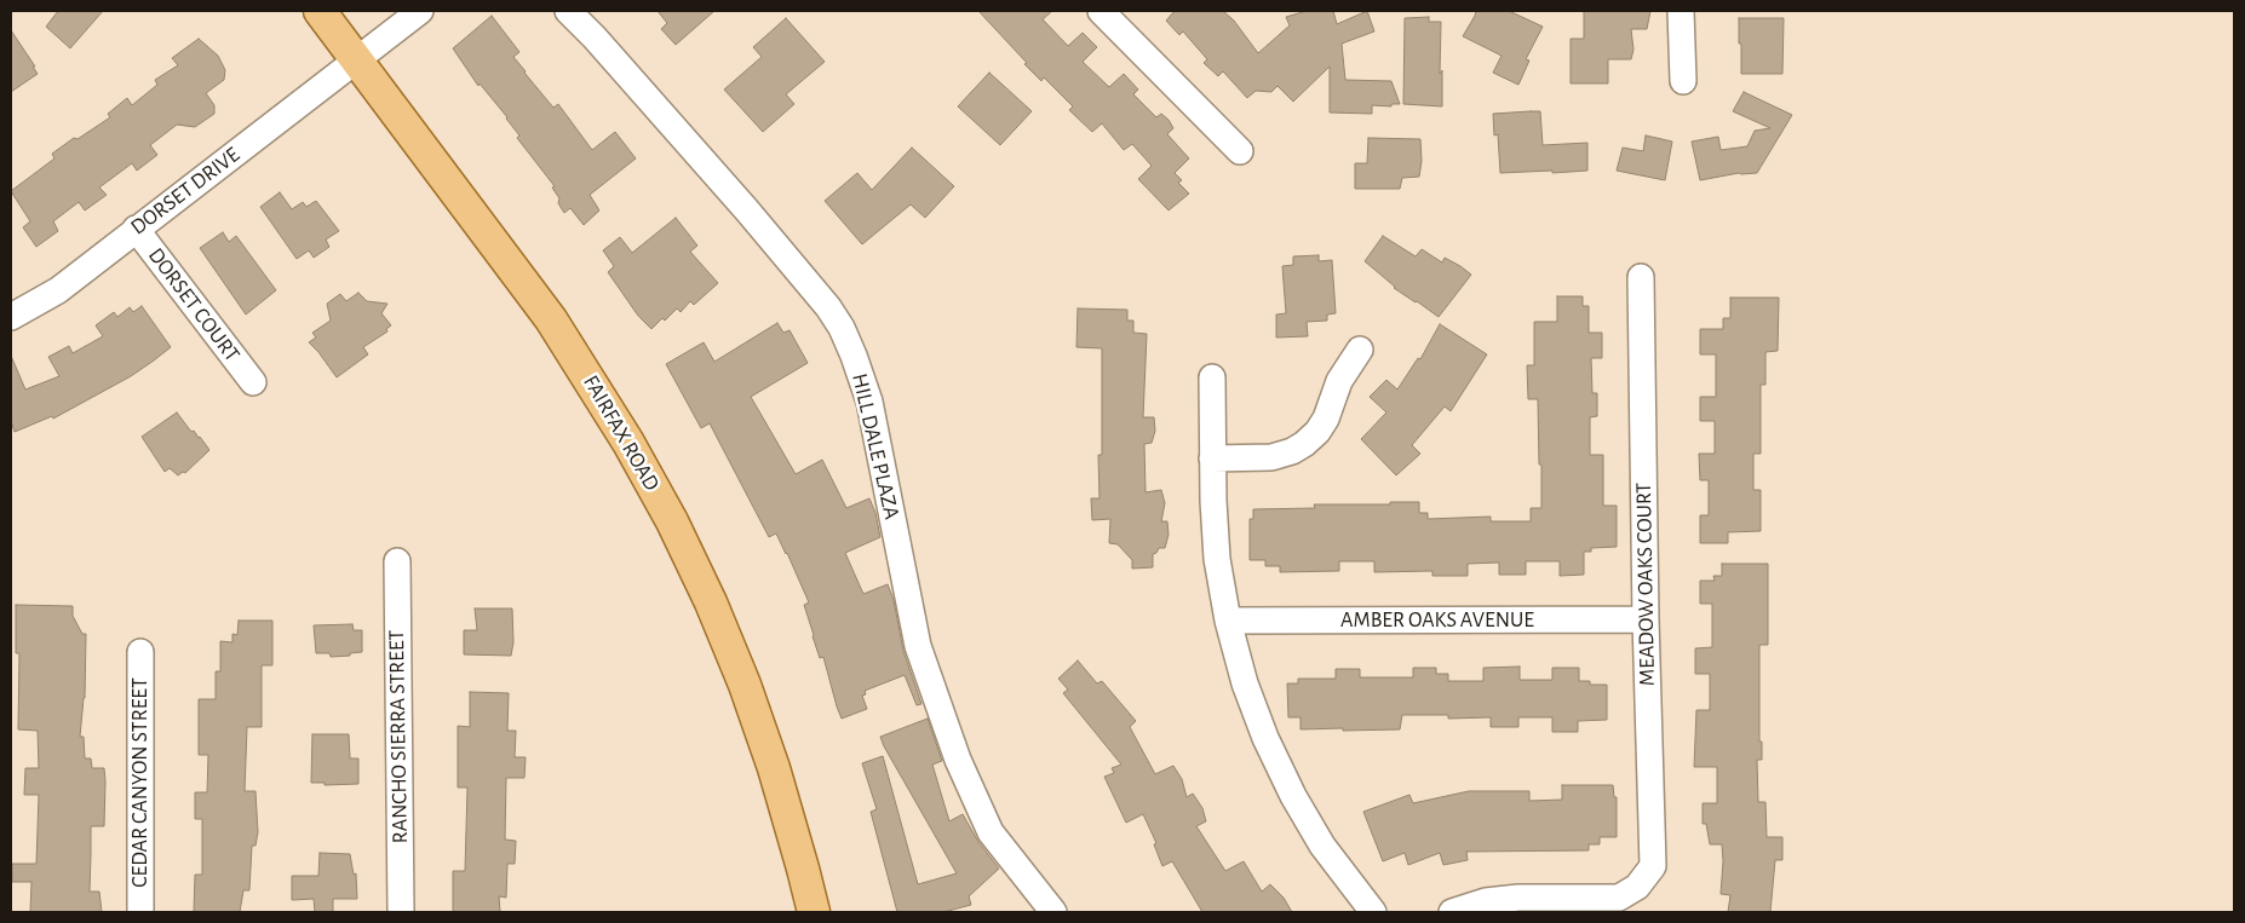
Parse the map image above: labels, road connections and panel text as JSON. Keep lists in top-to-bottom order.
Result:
{
  "streets": {
    "main road": ["FAIRFAX ROAD"],
    "street": [
      "DORSET DRIVE",
      "DORSET COURT",
      "HILL DALE PLAZA",
      "MEADOW OAKS COURT",
      "AMBER OAKS AVENUE",
      "RANCHO SIERRA STREET",
      "CEDAR CANYON STREET"
    ]
  },
  "crossings": [
    ["DORSET DRIVE", "DORSET COURT"],
    ["DORSET DRIVE", "FAIRFAX ROAD"],
    ["MEADOW OAKS COURT", "AMBER OAKS AVENUE"]
  ]
}
